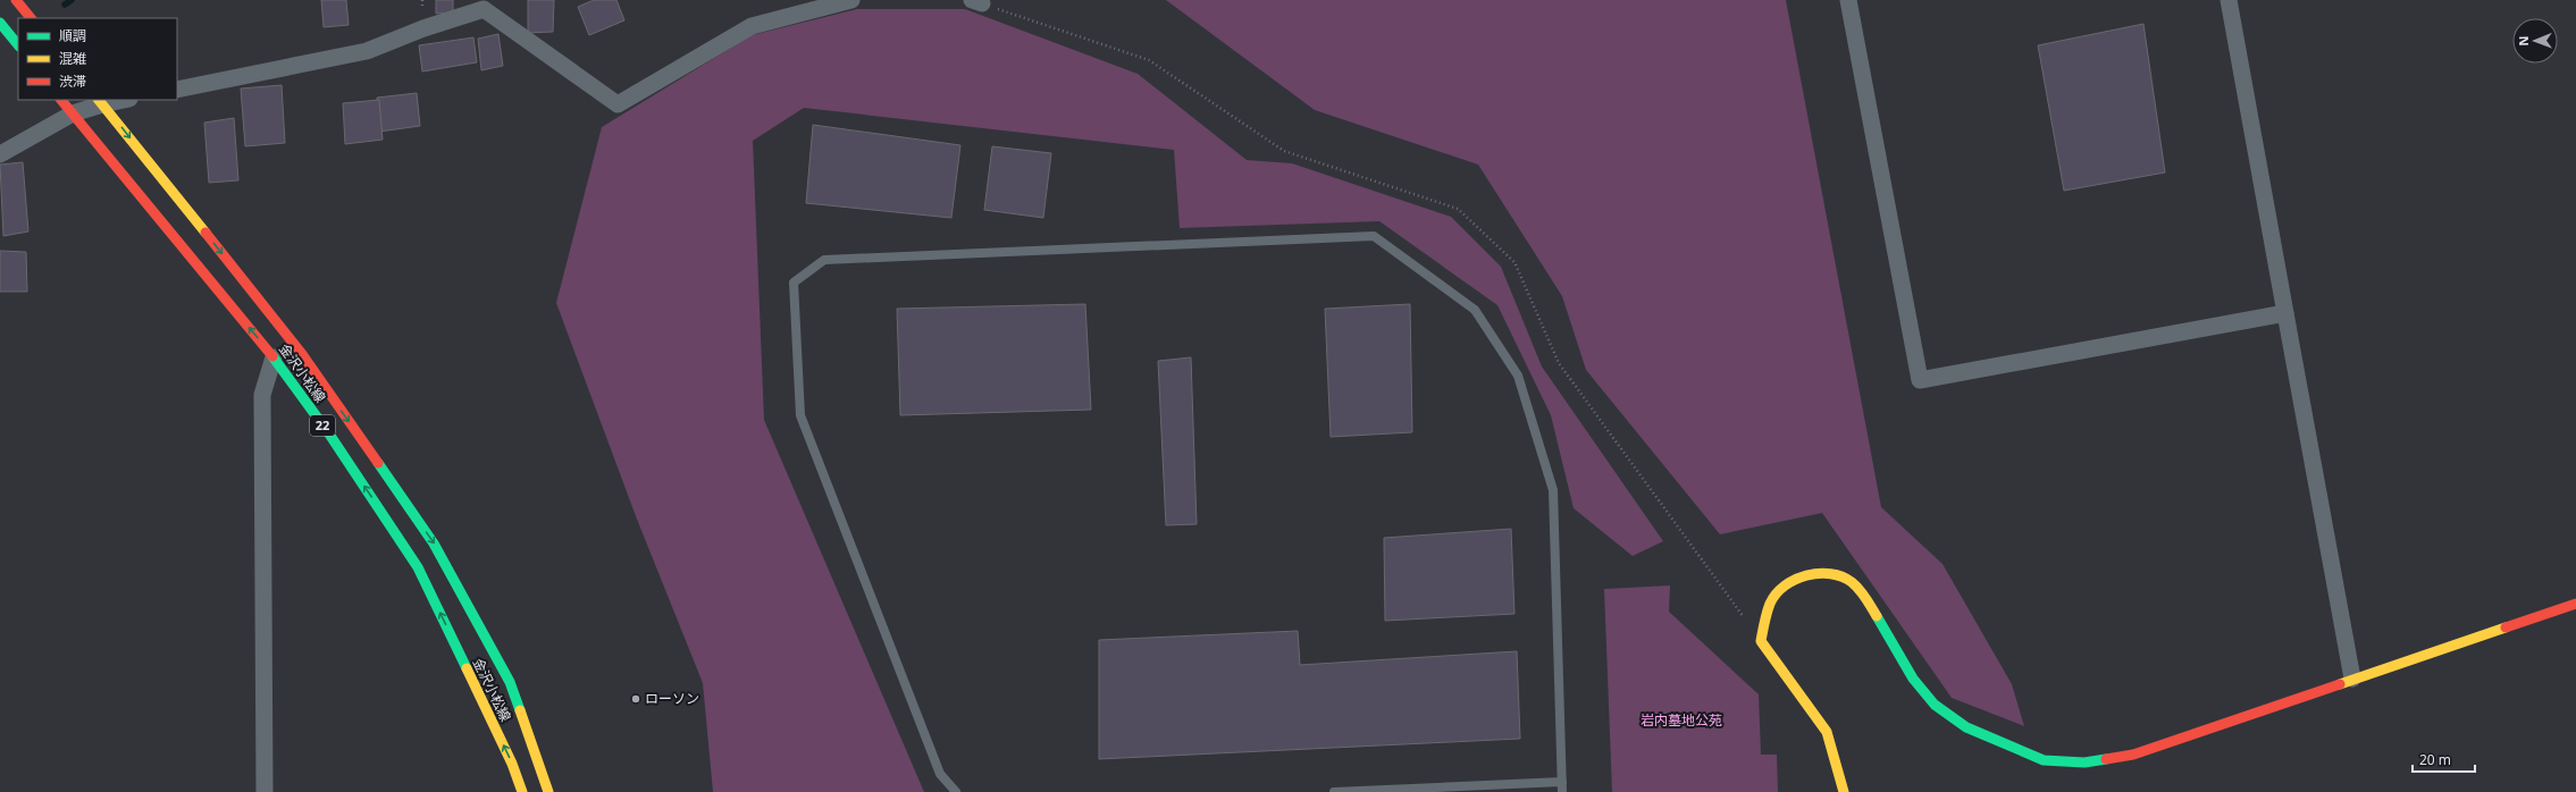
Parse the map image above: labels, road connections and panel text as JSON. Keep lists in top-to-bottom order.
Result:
{
  "streets": {
    "main road": ["金沢小松線", "22"]
  },
  "parks": ["岩内墓地公苑"],
  "places": ["ローソン"],
  "legend": ["順調", "混雑", "渋滞"],
  "scale_bar": "20 m",
  "north": "left"
}
